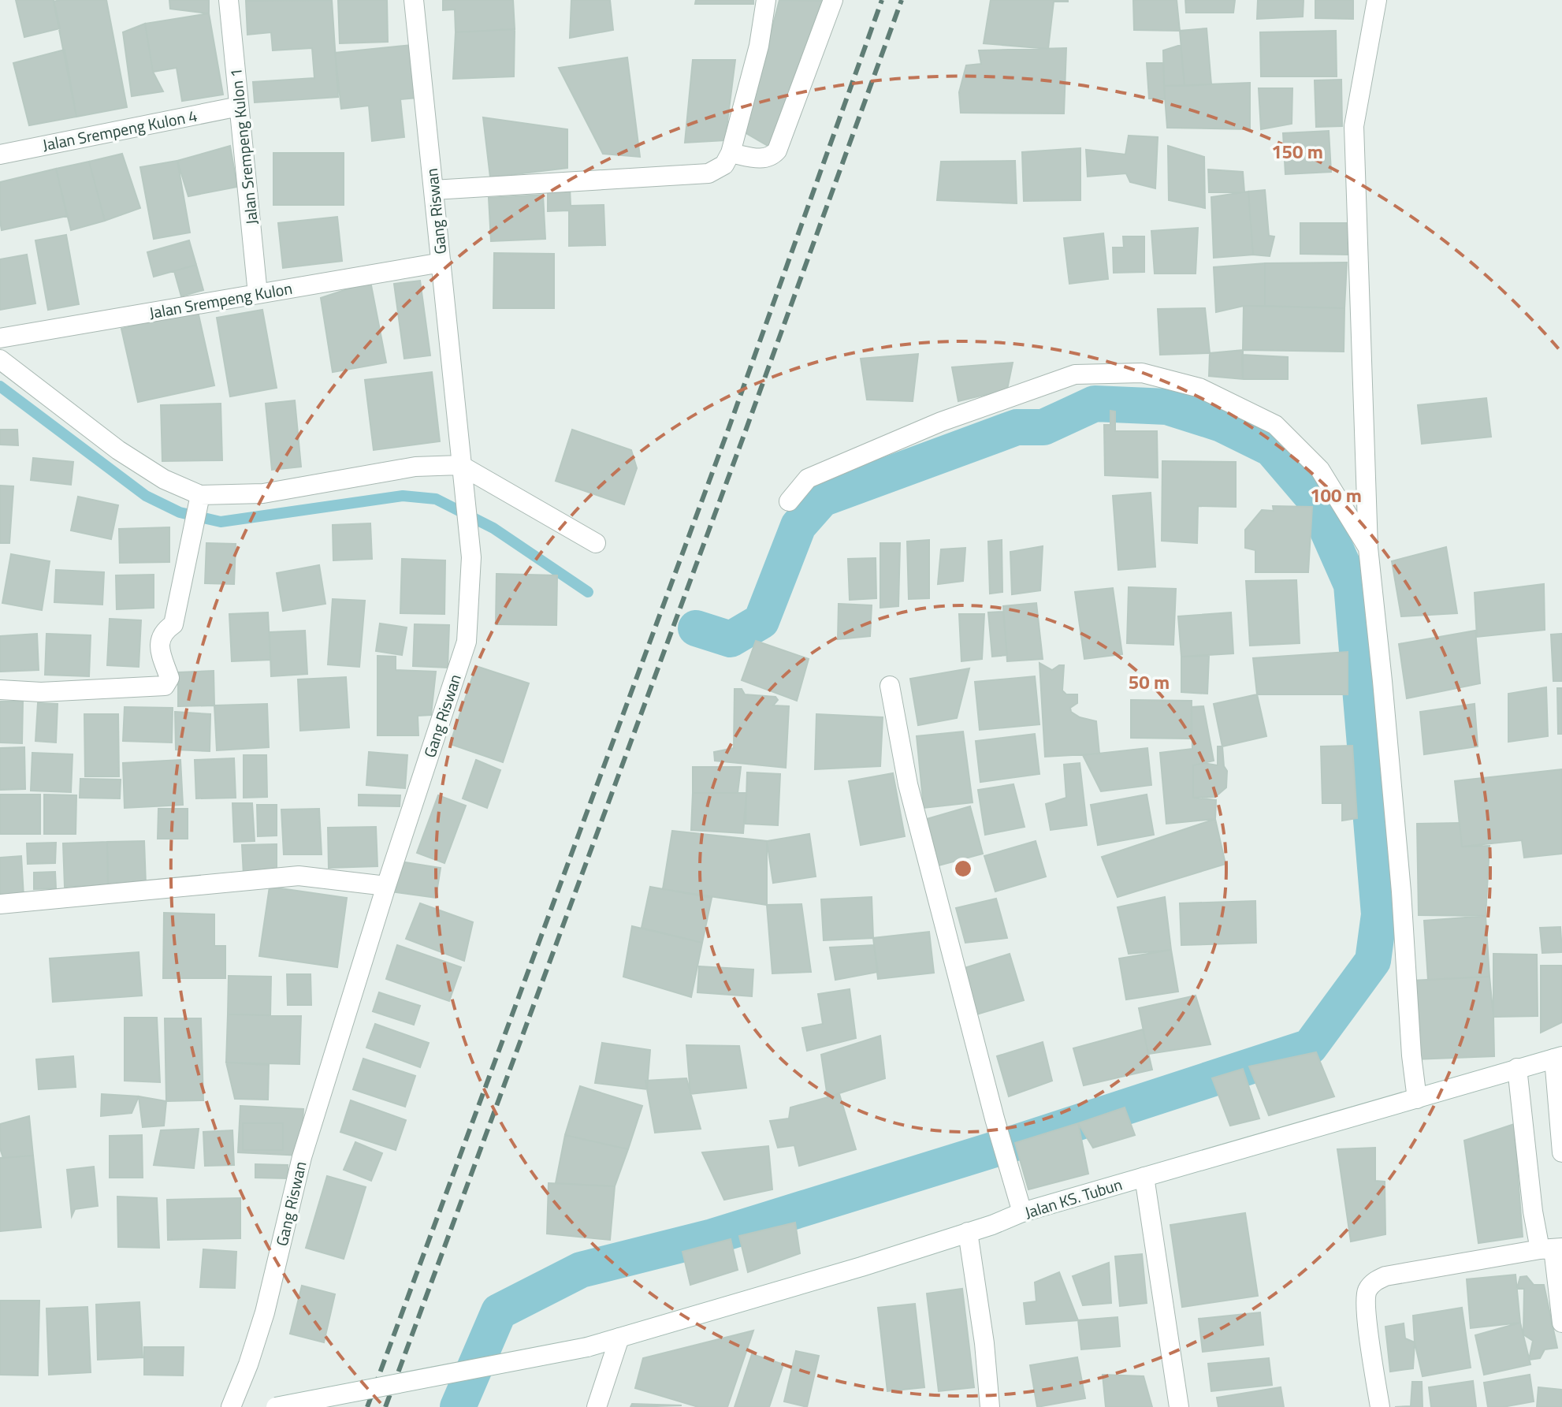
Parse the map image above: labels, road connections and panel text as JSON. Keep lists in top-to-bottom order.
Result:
{
  "streets": {
    "street": [
      "Jalan Srempeng Kulon 4",
      "Jalan Srempeng Kulon 1",
      "Gang Riswan",
      "Jalan Srempeng Kulon",
      "Jalan KS. Tubun"
    ]
  },
  "crossings": [
    ["Jalan Srempeng Kulon 4", "Jalan Srempeng Kulon 1"],
    ["Jalan Srempeng Kulon 1", "Jalan Srempeng Kulon"],
    ["Gang Riswan", "Jalan Srempeng Kulon"]
  ],
  "rings": ["150 m", "100 m", "50 m"]
}
